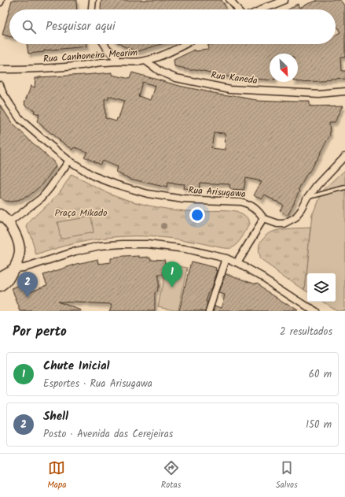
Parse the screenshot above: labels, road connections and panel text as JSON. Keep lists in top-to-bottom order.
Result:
{
  "streets": {
    "street": ["Rua Canhoneira Mearim", "Rua Kaneda", "Rua Arisugawa"]
  },
  "crossings": [
    ["Rua Canhoneira Mearim", "Rua Kaneda"]
  ],
  "parks": ["Praça Mikado"],
  "north": "bottom right",
  "page": {
    "search": "Pesquisar aqui",
    "pins": ["1", "2"],
    "heading": ["Por perto", "2 resultados"],
    "list": [
      {
        "mark": "1",
        "name": "Chute Inicial",
        "note": "Esportes · Rua Arisugawa",
        "value": "60 m"
      },
      {
        "mark": "2",
        "name": "Shell",
        "note": "Posto · Avenida das Cerejeiras",
        "value": "150 m"
      }
    ],
    "nav": ["Mapa", "Rotas", "Salvos"]
  }
}
